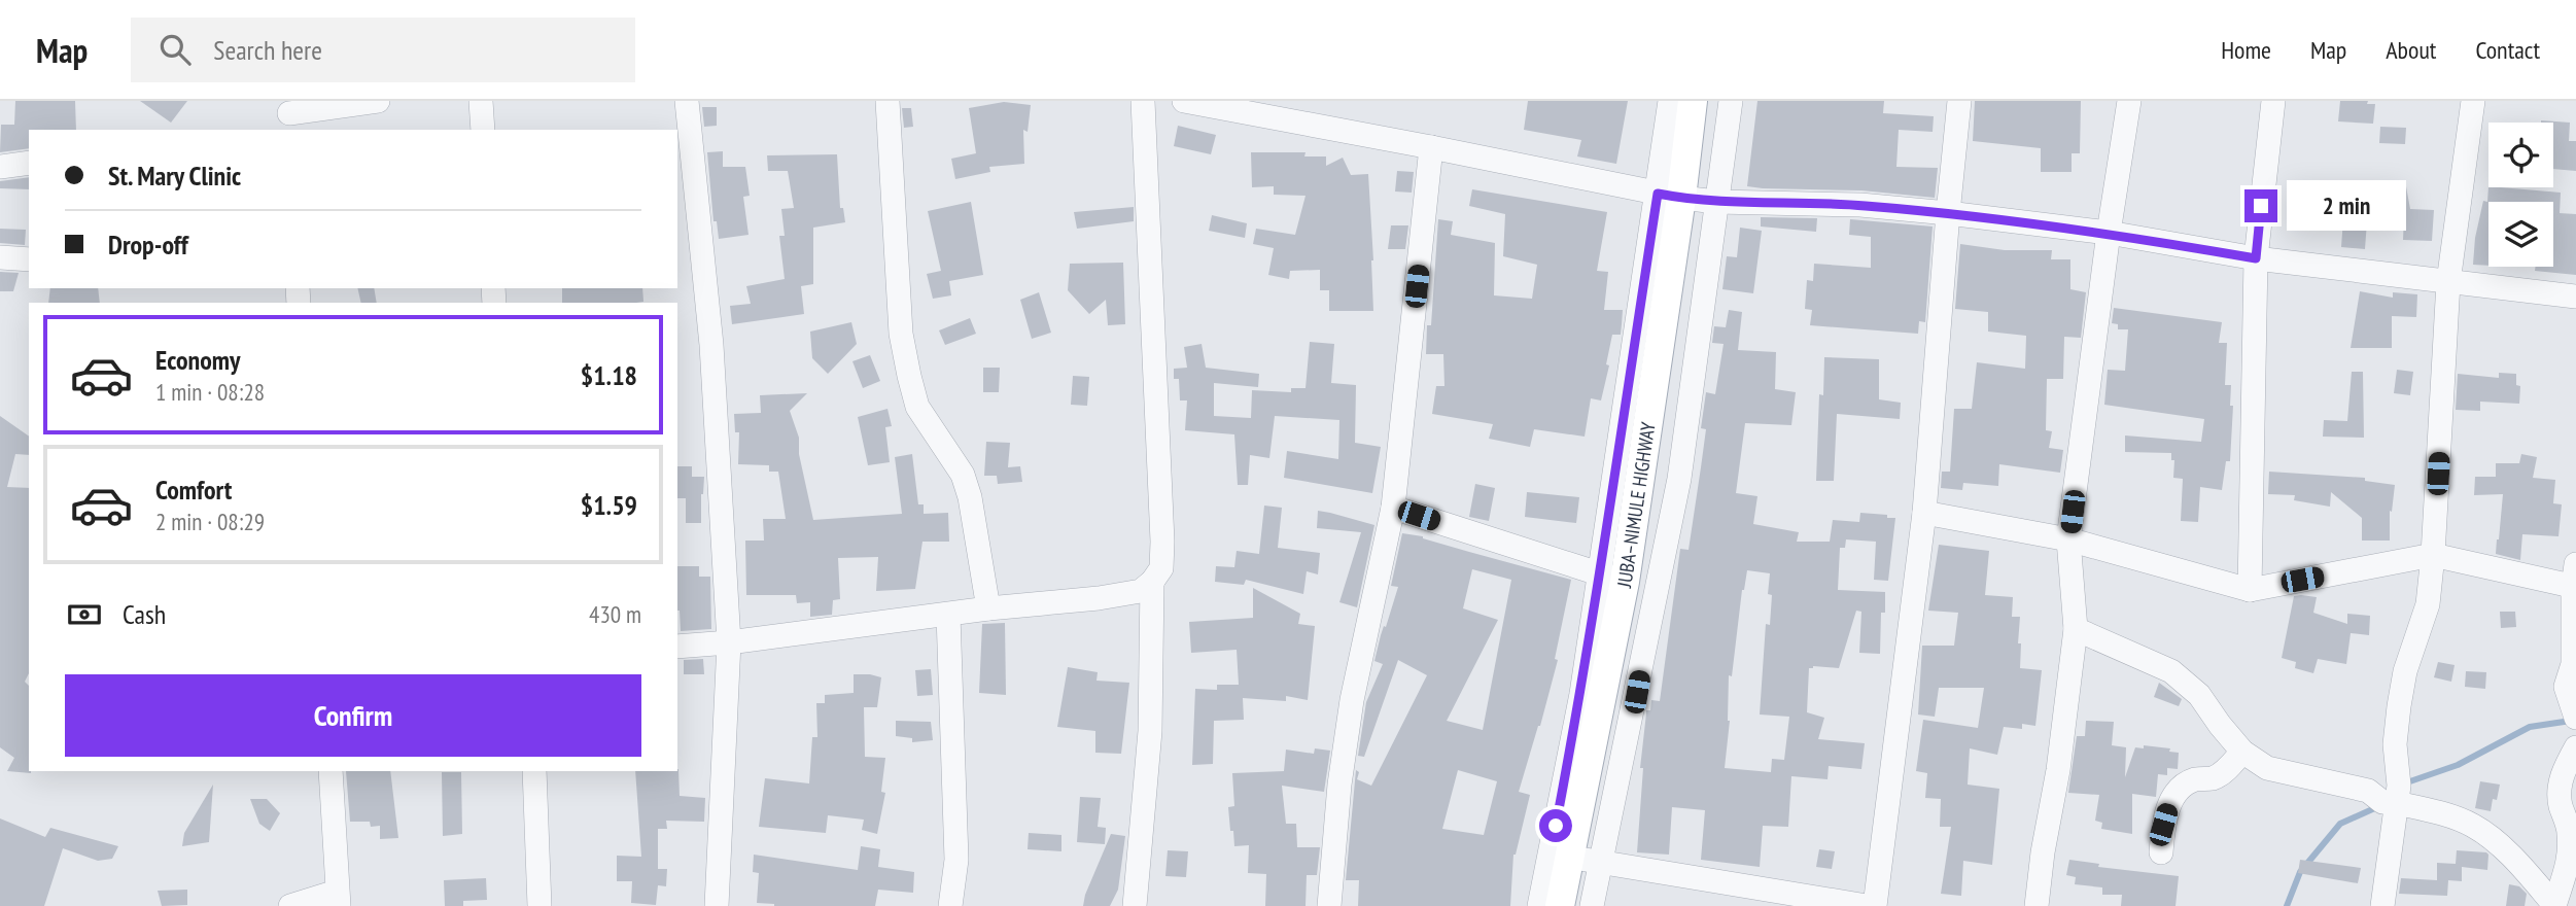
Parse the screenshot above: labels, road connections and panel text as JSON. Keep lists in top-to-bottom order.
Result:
{
  "streets": {
    "main road": ["JUBA–NIMULE HIGHWAY"]
  },
  "page": {
    "header": "Map",
    "search": "Search here",
    "nav": [
      "Home",
      "Map",
      "About",
      "Contact"
    ],
    "banner": ["St. Mary Clinic", "Drop-off"],
    "bubble": "2 min",
    "list": [
      {
        "name": "Economy",
        "note": "1 min · 08:28",
        "value": "$1.18"
      },
      {
        "name": "Comfort",
        "note": "2 min · 08:29",
        "value": "$1.59"
      }
    ],
    "pay": ["Cash", "430 m"],
    "buttons": "Confirm"
  }
}
